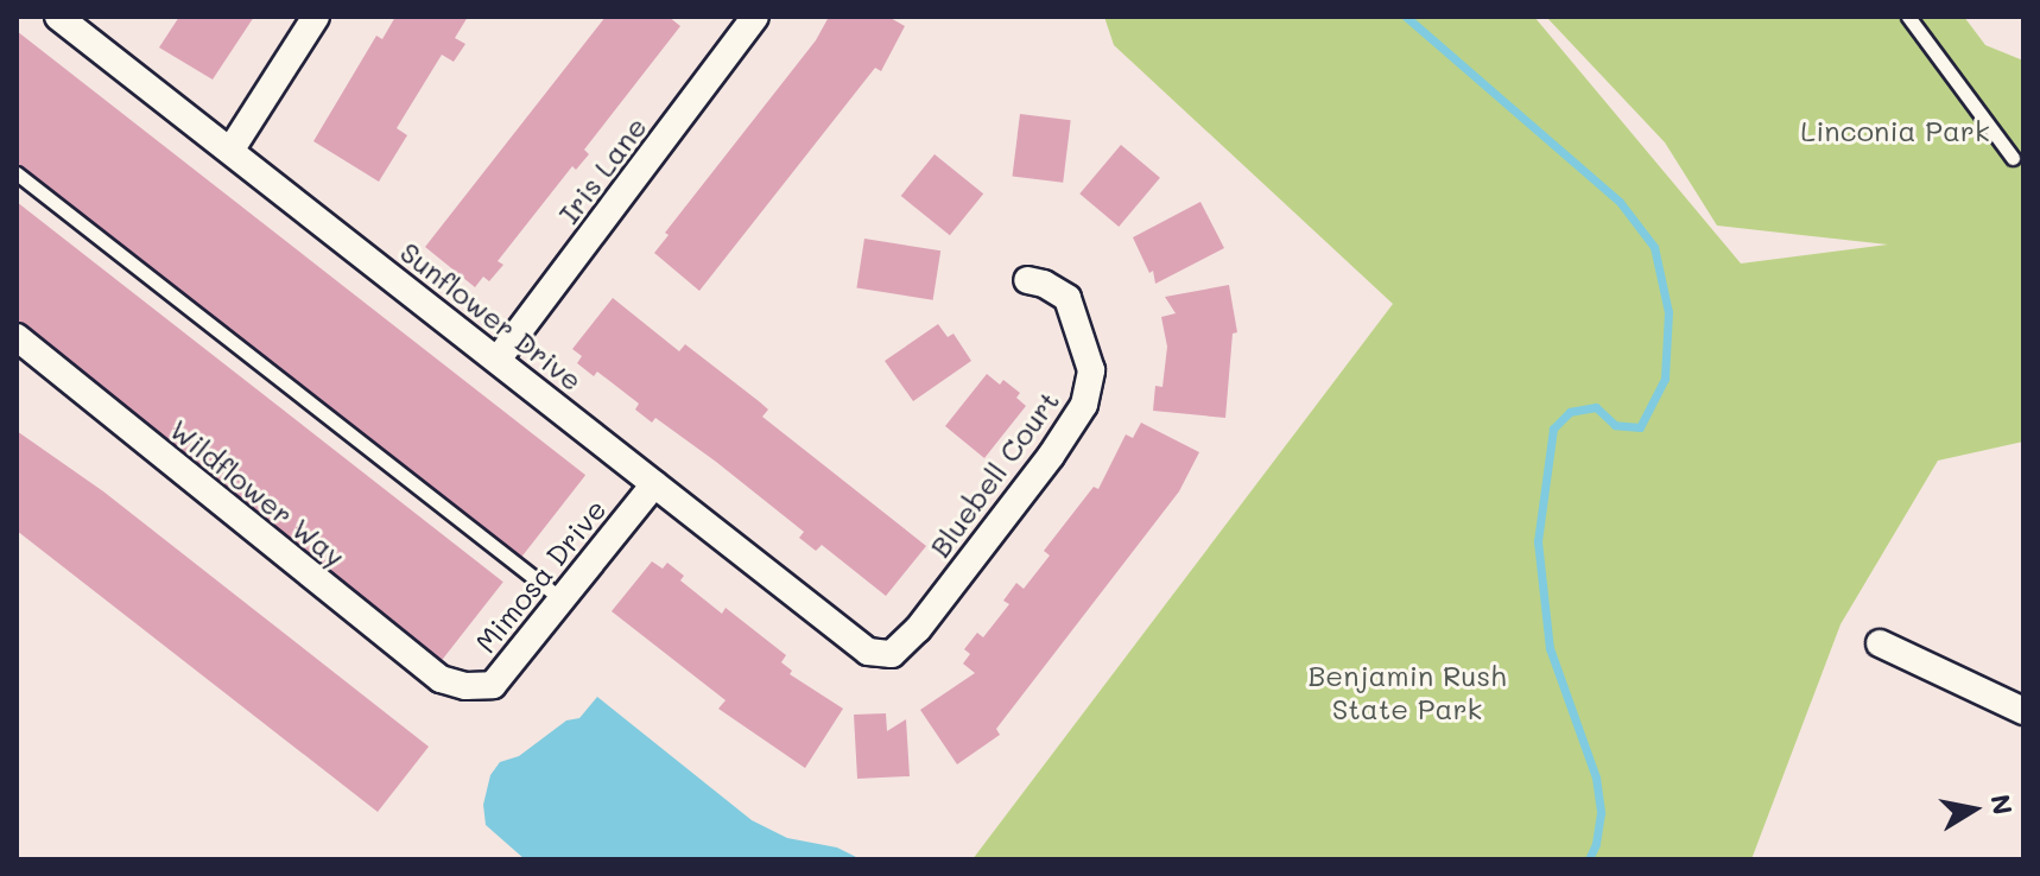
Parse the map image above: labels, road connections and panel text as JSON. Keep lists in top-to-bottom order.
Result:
{
  "streets": {
    "street": [
      "Iris Lane",
      "Sunflower Drive",
      "Bluebell Court",
      "Wildflower Way",
      "Mimosa Drive"
    ]
  },
  "crossings": [
    ["Iris Lane", "Sunflower Drive"],
    ["Sunflower Drive", "Bluebell Court"],
    ["Sunflower Drive", "Mimosa Drive"],
    ["Wildflower Way", "Mimosa Drive"]
  ],
  "parks": ["Linconia Park", "Benjamin Rush State Park"],
  "north": "right"
}
